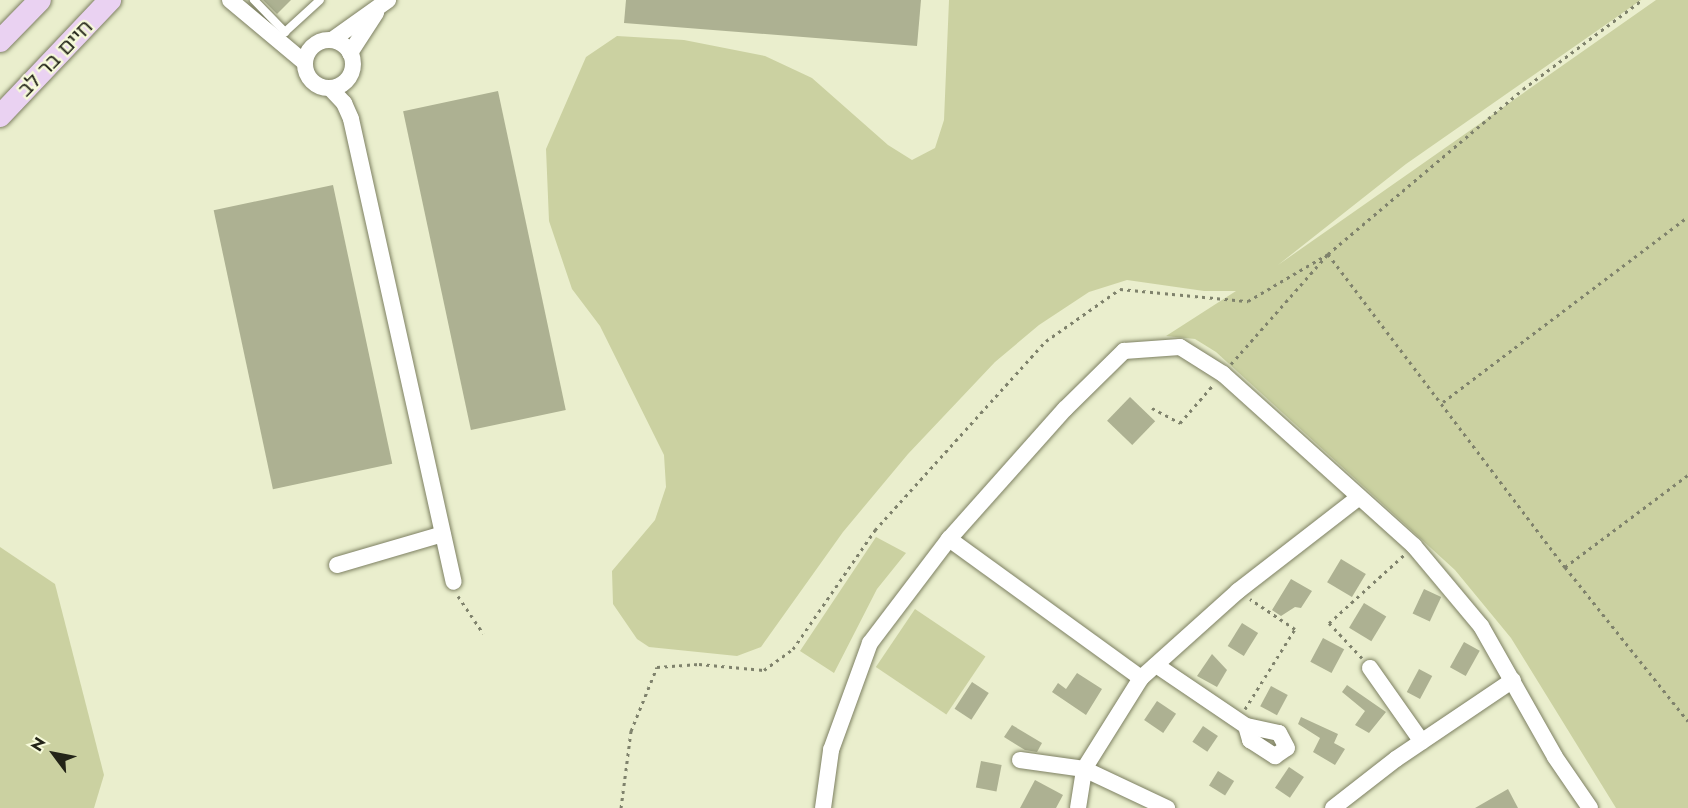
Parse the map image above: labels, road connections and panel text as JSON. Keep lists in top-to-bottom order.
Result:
{
  "streets": {
    "main road": ["חיים בר לב"]
  },
  "north": "top left"
}
